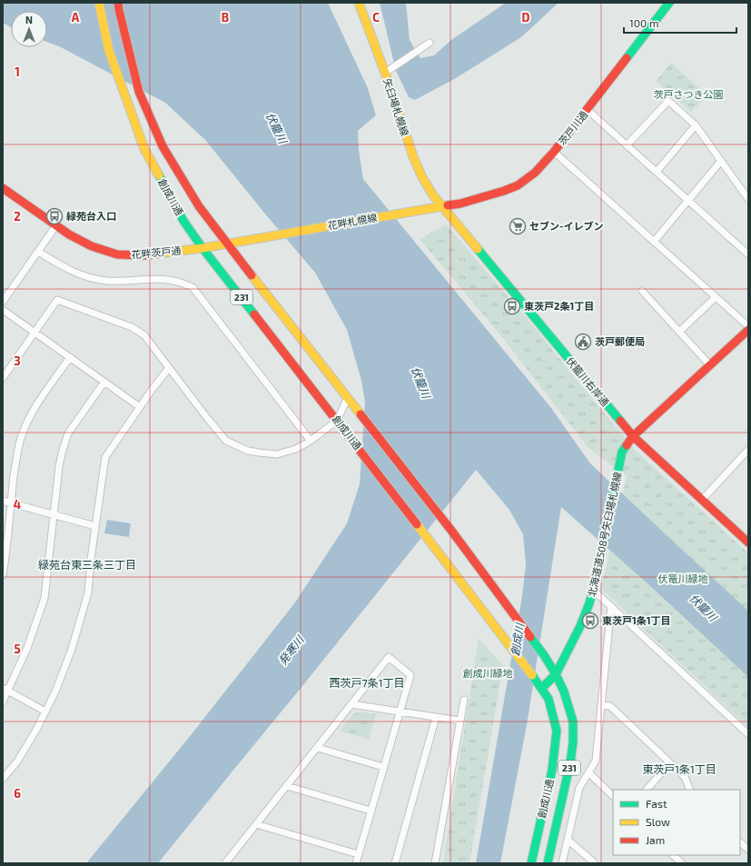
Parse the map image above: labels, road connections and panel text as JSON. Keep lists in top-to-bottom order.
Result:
{
  "streets": {
    "main road": [
      "矢臼場札幌線",
      "茨戸川通",
      "創成川通",
      "花畔札幌線",
      "花畔茨戸通",
      "231",
      "伏籠川右岸通",
      "北海道道508号矢臼場札幌線"
    ]
  },
  "crossings": [
    ["矢臼場札幌線", "茨戸川通"],
    ["矢臼場札幌線", "花畔札幌線"],
    ["矢臼場札幌線", "伏籠川右岸通"],
    ["茨戸川通", "花畔札幌線"],
    ["茨戸川通", "伏籠川右岸通"],
    ["創成川通", "花畔茨戸通"],
    ["創成川通", "北海道道508号矢臼場札幌線"],
    ["花畔札幌線", "花畔茨戸通"],
    ["花畔札幌線", "伏籠川右岸通"],
    ["伏籠川右岸通", "北海道道508号矢臼場札幌線"]
  ],
  "districts": ["緑苑台東三条三丁目", "西茨戸7条1丁目", "東茨戸1条1丁目"],
  "water": ["伏籠川", "創成川", "発寒川"],
  "parks": ["茨戸さつき公園", "伏篭川緑地", "創成川緑地"],
  "places": {
    "bus stop": ["緑苑台入口", "東茨戸2条1丁目", "東茨戸1条1丁目"],
    "supermarket": ["セブン-イレブン"],
    "public building": ["茨戸郵便局"]
  },
  "legend": ["Fast", "Slow", "Jam"],
  "scale_bar": "100 m",
  "north": "top",
  "grid": {
    "columns": [
      "A",
      "B",
      "C",
      "D"
    ],
    "rows": [
      "1",
      "2",
      "3",
      "4",
      "5",
      "6"
    ]
  }
}
